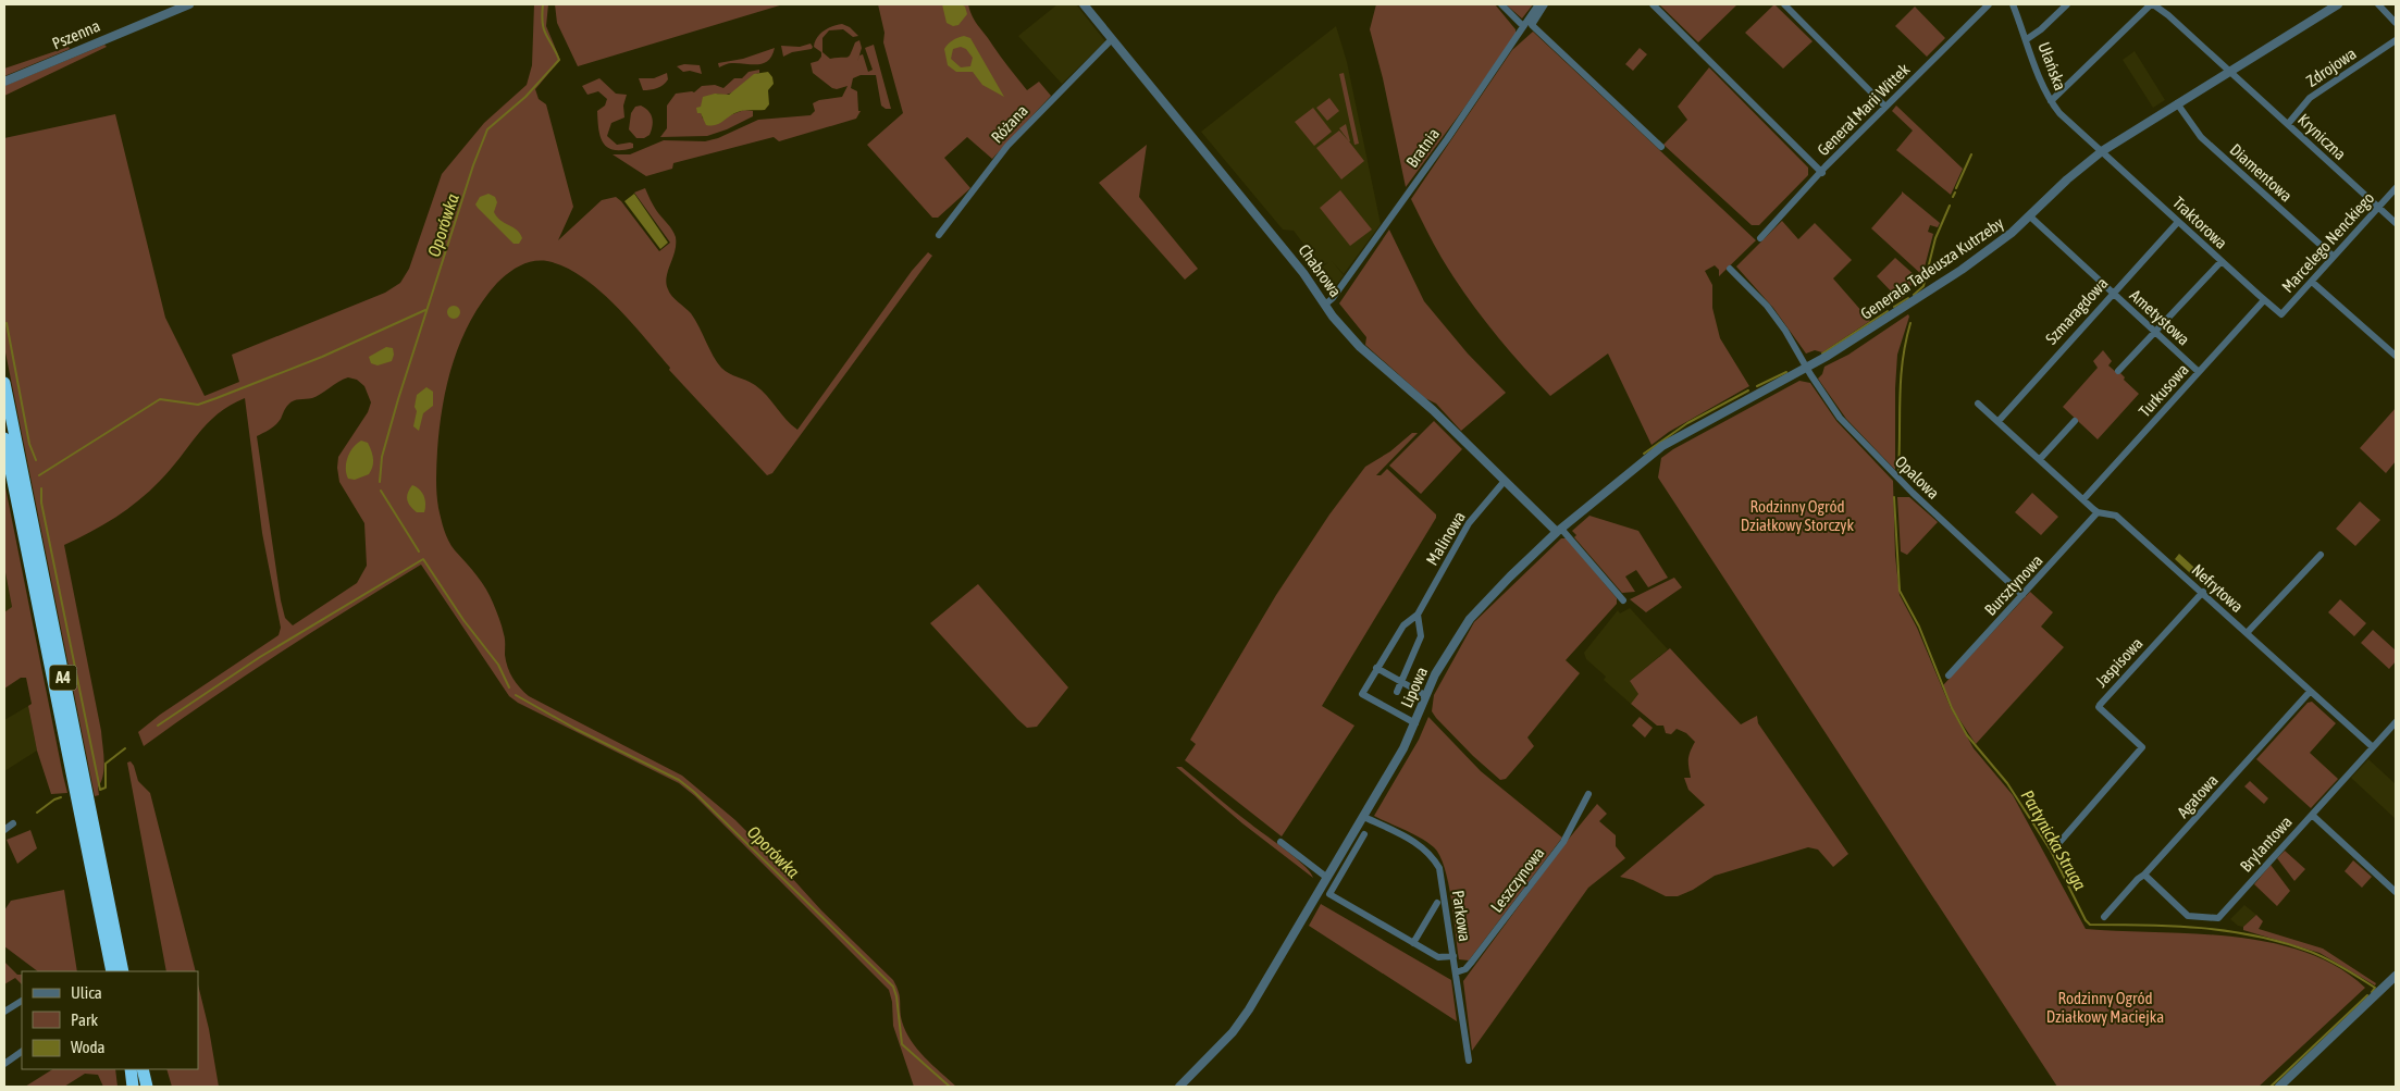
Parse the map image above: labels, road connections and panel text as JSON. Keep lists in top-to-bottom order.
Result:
{
  "streets": {
    "highway": ["A4"],
    "street": [
      "Pszenna",
      "Ułańska",
      "Zdrojowa",
      "Generał Marii Wittek",
      "Różana",
      "Kryniczna",
      "Bratnia",
      "Diamentowa",
      "Traktorowa",
      "Marcelego Nenckiego",
      "Generała Tadeusza Kutrzeby",
      "Chabrowa",
      "Szmaragdowa",
      "Ametystowa",
      "Turkusowa",
      "Opalowa",
      "Malinowa",
      "Bursztynowa",
      "Nefrytowa",
      "Jaspisowa",
      "Lipowa",
      "Agatowa",
      "Brylantowa",
      "Leszczynowa",
      "Parkowa"
    ]
  },
  "crossings": [
    ["Ułańska", "Traktorowa"],
    ["Ułańska", "Generała Tadeusza Kutrzeby"],
    ["Zdrojowa", "Kryniczna"],
    ["Różana", "Chabrowa"],
    ["Kryniczna", "Marcelego Nenckiego"],
    ["Kryniczna", "Generała Tadeusza Kutrzeby"],
    ["Bratnia", "Chabrowa"],
    ["Diamentowa", "Marcelego Nenckiego"],
    ["Diamentowa", "Generała Tadeusza Kutrzeby"],
    ["Traktorowa", "Marcelego Nenckiego"],
    ["Traktorowa", "Generała Tadeusza Kutrzeby"],
    ["Traktorowa", "Szmaragdowa"],
    ["Traktorowa", "Turkusowa"],
    ["Generała Tadeusza Kutrzeby", "Chabrowa"],
    ["Generała Tadeusza Kutrzeby", "Ametystowa"],
    ["Generała Tadeusza Kutrzeby", "Opalowa"],
    ["Generała Tadeusza Kutrzeby", "Lipowa"],
    ["Chabrowa", "Malinowa"],
    ["Chabrowa", "Lipowa"],
    ["Szmaragdowa", "Ametystowa"],
    ["Szmaragdowa", "Nefrytowa"],
    ["Ametystowa", "Turkusowa"],
    ["Turkusowa", "Nefrytowa"],
    ["Opalowa", "Bursztynowa"],
    ["Malinowa", "Lipowa"],
    ["Bursztynowa", "Nefrytowa"],
    ["Nefrytowa", "Jaspisowa"],
    ["Nefrytowa", "Agatowa"],
    ["Nefrytowa", "Brylantowa"],
    ["Lipowa", "Parkowa"],
    ["Agatowa", "Brylantowa"],
    ["Leszczynowa", "Parkowa"]
  ],
  "water": ["Oporówka", "Partynicka Struga"],
  "parks": ["Rodzinny Ogród Działkowy Storczyk", "Rodzinny Ogród Działkowy Maciejka"],
  "legend": ["Ulica", "Park", "Woda"]
}
